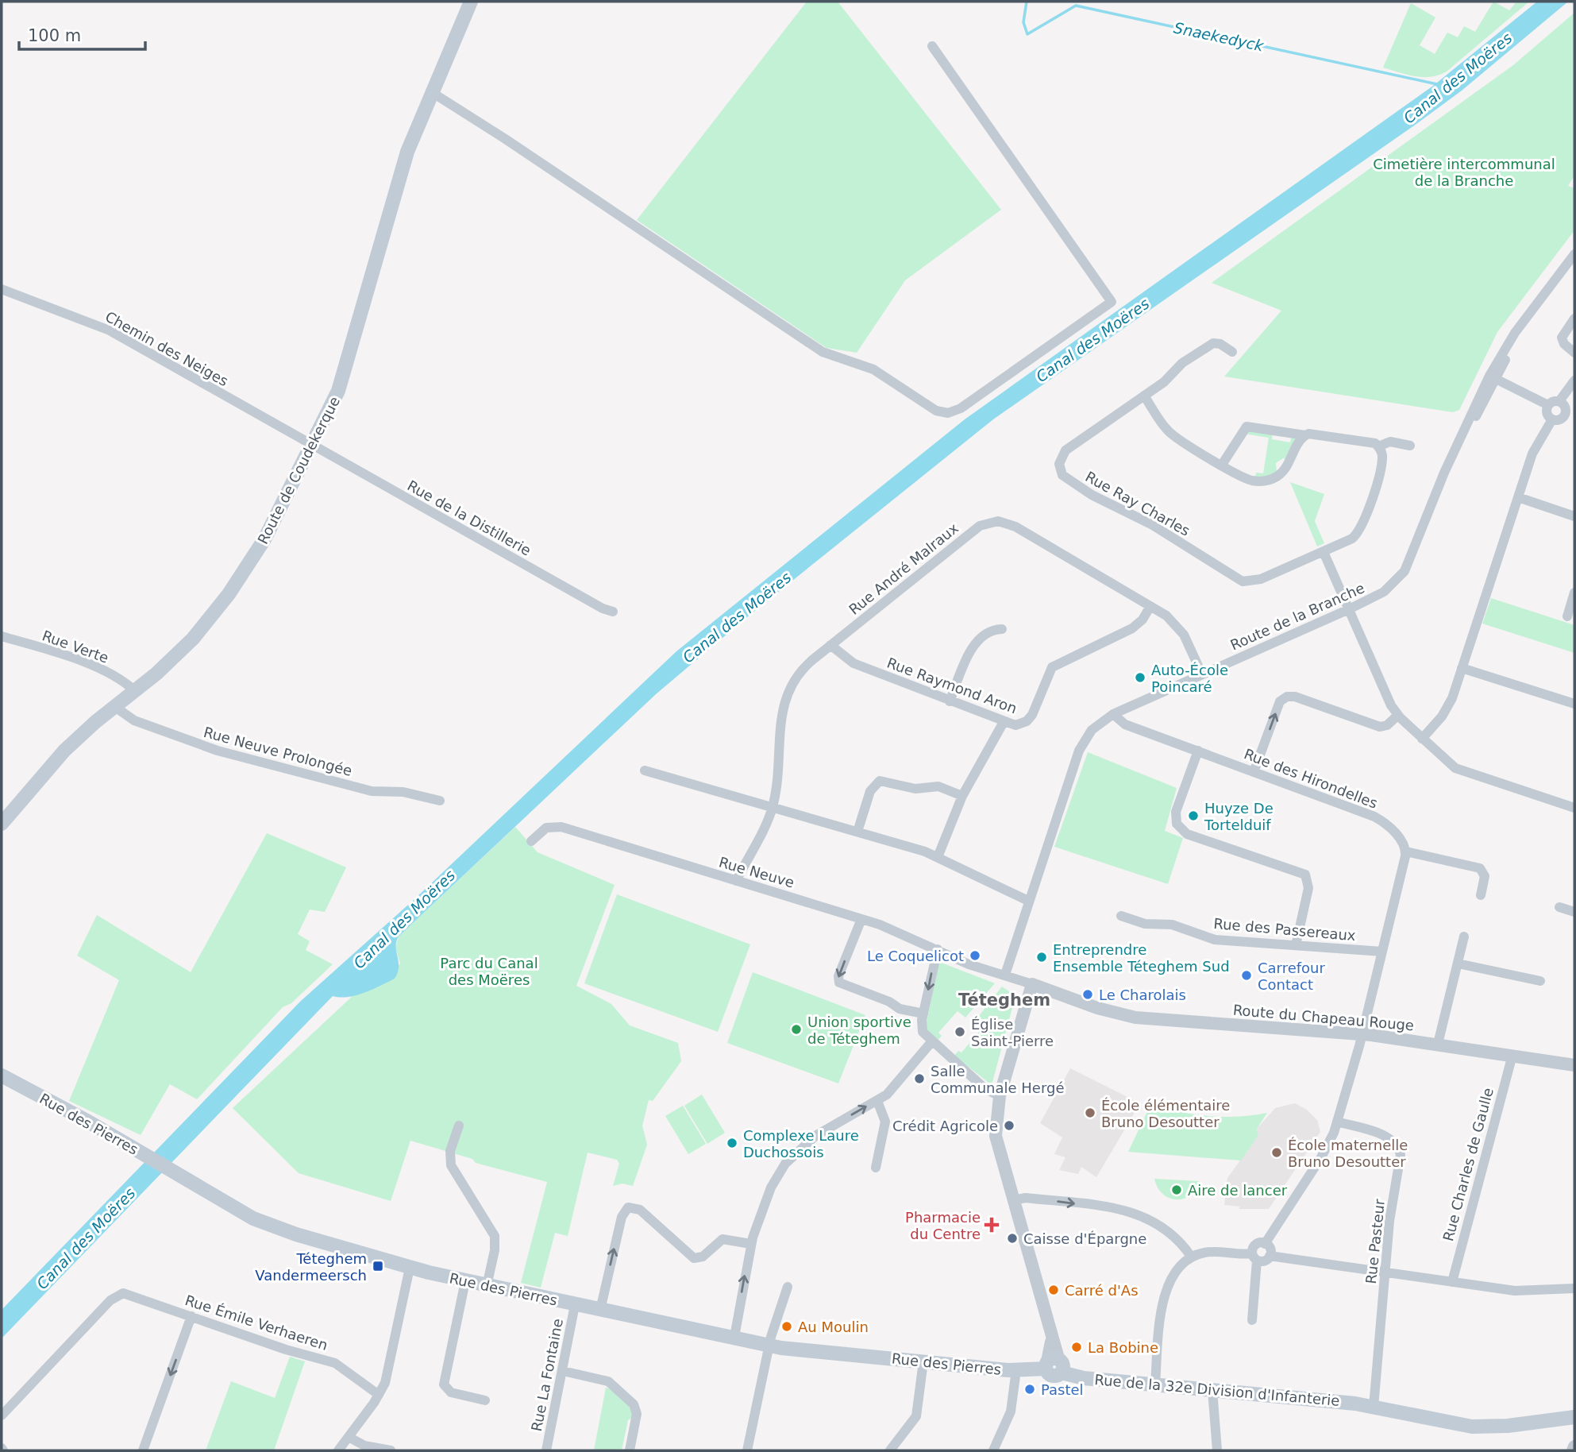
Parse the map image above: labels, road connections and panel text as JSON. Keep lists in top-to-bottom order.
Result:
{
  "streets": {
    "main road": ["Route de Coudekerque", "Rue des Pierres", "Rue de la 32e Division d'Infanterie"],
    "street": [
      "Chemin des Neiges",
      "Rue Ray Charles",
      "Rue de la Distillerie",
      "Rue André Malraux",
      "Route de la Branche",
      "Rue Verte",
      "Rue Raymond Aron",
      "Rue Neuve Prolongée",
      "Rue des Hirondelles",
      "Rue Neuve",
      "Rue des Passereaux",
      "Route du Chapeau Rouge",
      "Rue Charles de Gaulle",
      "Rue Pasteur",
      "Rue Émile Verhaeren",
      "Rue La Fontaine"
    ]
  },
  "crossings": [
    ["Chemin des Neiges", "Route de Coudekerque"],
    ["Chemin des Neiges", "Rue de la Distillerie"],
    ["Route de Coudekerque", "Rue de la Distillerie"],
    ["Route de Coudekerque", "Rue Verte"],
    ["Route de Coudekerque", "Rue Neuve Prolongée"],
    ["Rue André Malraux", "Route de la Branche"],
    ["Rue André Malraux", "Rue Raymond Aron"],
    ["Rue André Malraux", "Rue Neuve"],
    ["Route de la Branche", "Rue des Hirondelles"],
    ["Route de la Branche", "Rue Neuve"],
    ["Rue Neuve", "Route du Chapeau Rouge"],
    ["Route du Chapeau Rouge", "Rue Charles de Gaulle"],
    ["Rue des Pierres", "Rue La Fontaine"],
    ["Rue des Pierres", "Rue de la 32e Division d'Infanterie"],
    ["Rue Pasteur", "Rue de la 32e Division d'Infanterie"]
  ],
  "districts": ["Téteghem"],
  "water": ["Snaekedyck", "Canal des Moëres"],
  "parks": ["Cimetière intercommunal de la Branche", "Parc du Canal des Moëres"],
  "places": {
    "other": [
      "Auto-École Poincaré",
      "Huyze De Tortelduif",
      "Le Coquelicot",
      "Entreprendre Ensemble Téteghem Sud",
      "Carrefour Contact",
      "Le Charolais",
      "Union sportive de Téteghem",
      "Église Saint-Pierre",
      "Salle Communale Hergé",
      "École élémentaire Bruno Desoutter",
      "Crédit Agricole",
      "Complexe Laure Duchossois",
      "École maternelle Bruno Desoutter",
      "Aire de lancer",
      "Caisse d'Épargne",
      "Carré d'As",
      "Au Moulin",
      "La Bobine",
      "Pastel"
    ],
    "health": ["Pharmacie du Centre"],
    "transit": ["Téteghem Vandermeersch"]
  },
  "scale_bar": "100 m"
}
